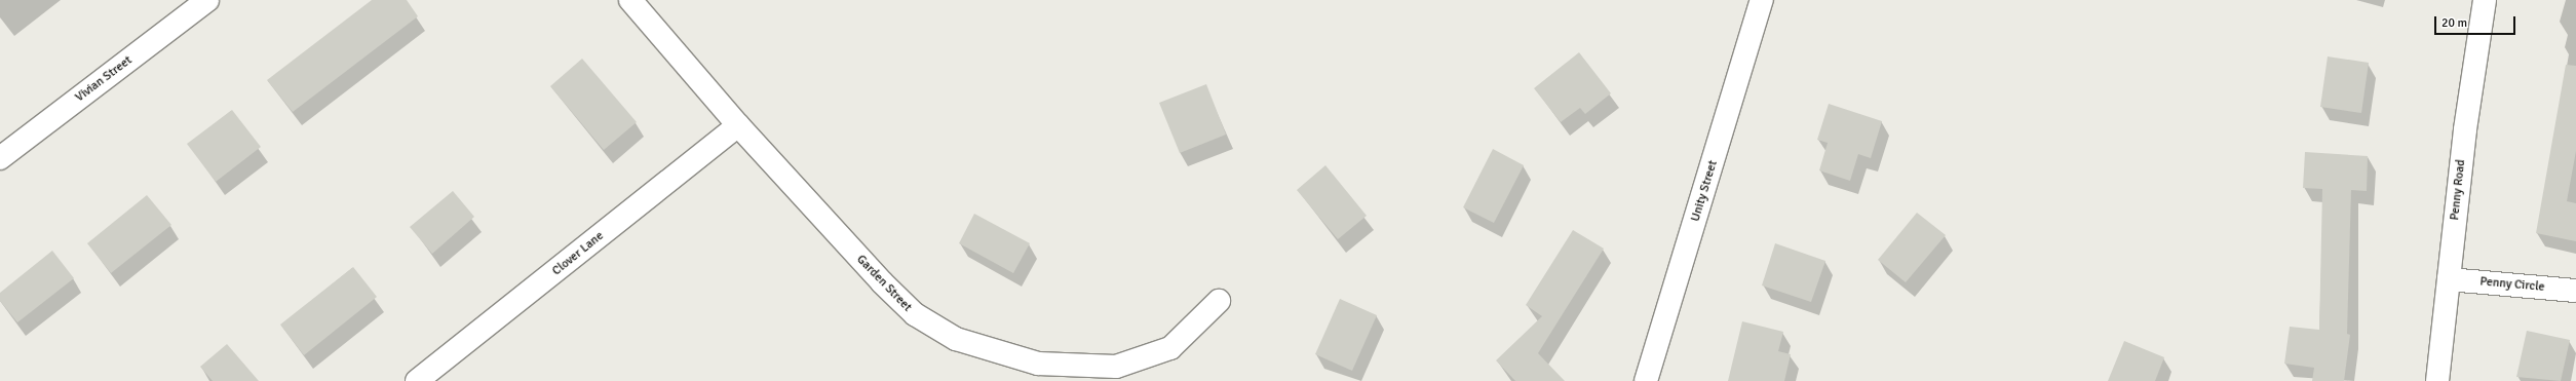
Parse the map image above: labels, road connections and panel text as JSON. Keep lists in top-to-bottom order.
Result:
{
  "streets": {
    "street": [
      "Vivian Street",
      "Penny Road",
      "Unity Street",
      "Clover Lane",
      "Garden Street",
      "Penny Circle"
    ]
  },
  "crossings": [
    ["Penny Road", "Penny Circle"],
    ["Clover Lane", "Garden Street"]
  ],
  "scale_bar": "20 m"
}
